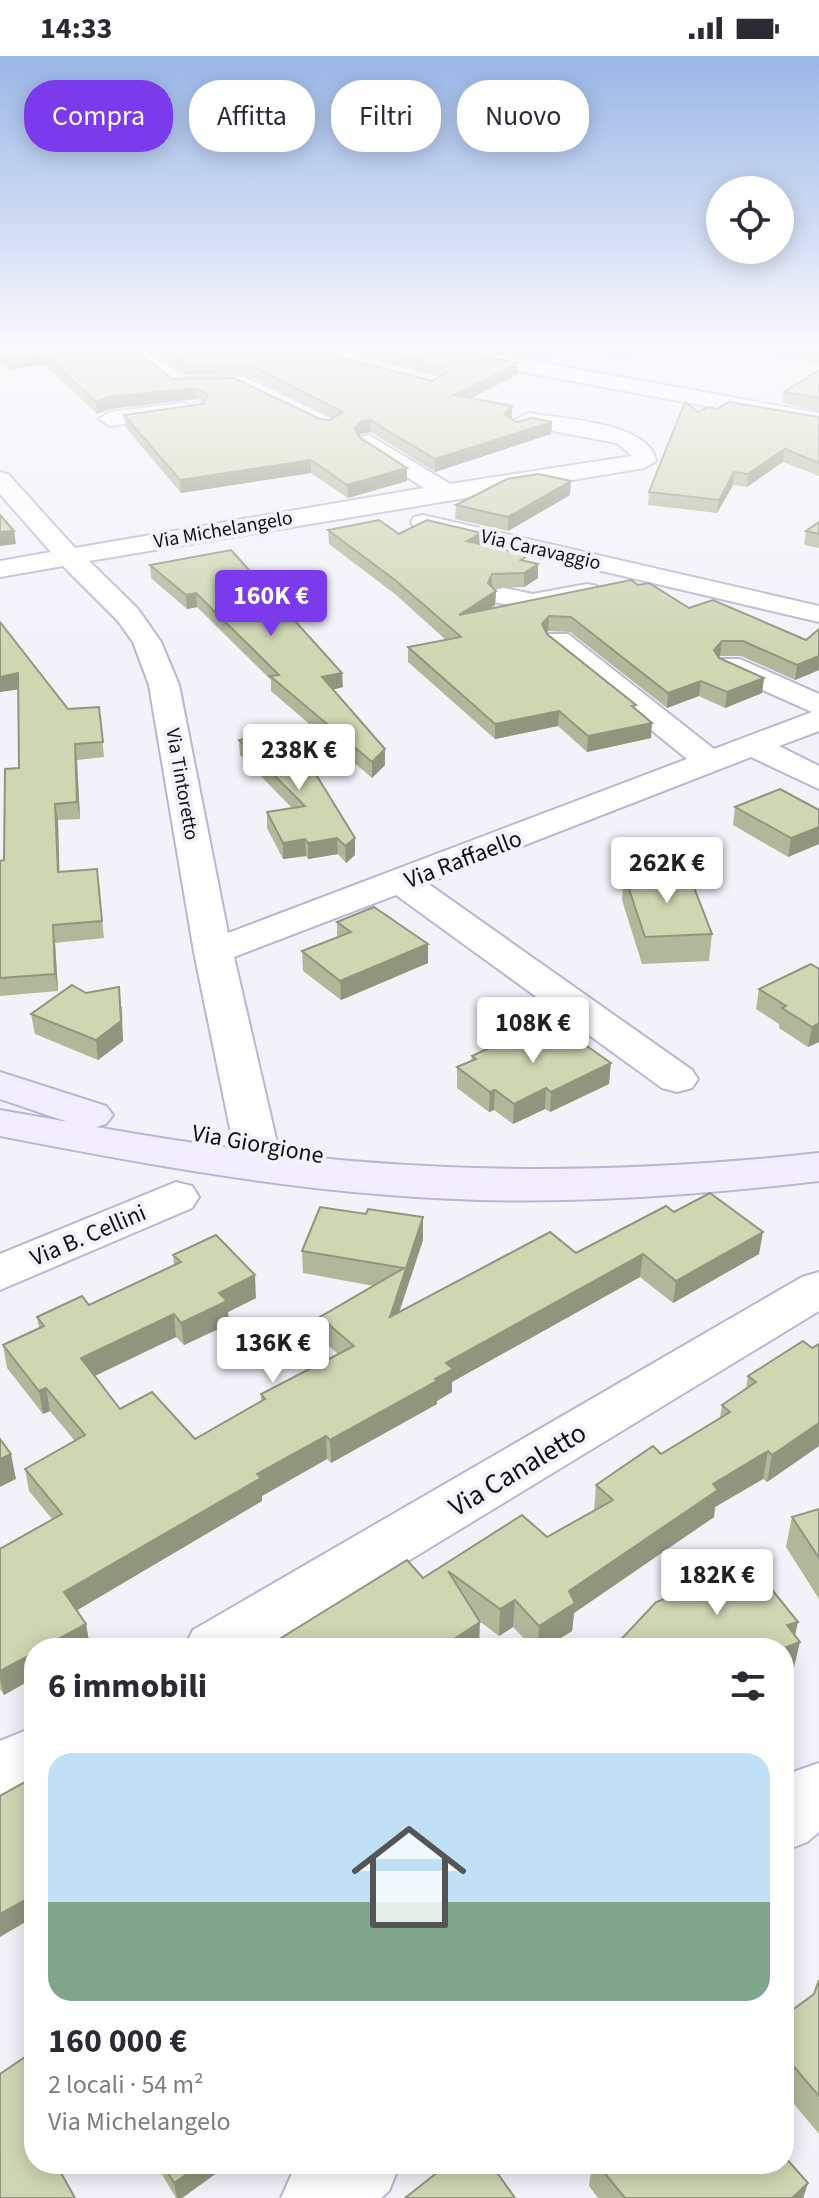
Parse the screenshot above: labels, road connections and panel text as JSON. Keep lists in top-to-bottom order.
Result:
{
  "streets": {
    "main road": ["Via Giorgione"],
    "street": [
      "Via Michelangelo",
      "Via Caravaggio",
      "Via Tintoretto",
      "Via Raffaello",
      "Via B. Cellini",
      "Via Canaletto"
    ]
  },
  "crossings": [
    ["Via Michelangelo", "Via Caravaggio"],
    ["Via Michelangelo", "Via Tintoretto"],
    ["Via Tintoretto", "Via Raffaello"],
    ["Via Tintoretto", "Via Giorgione"]
  ],
  "page": {
    "status": "14:33",
    "chip": [
      "Compra",
      "Affitta",
      "Filtri",
      "Nuovo"
    ],
    "price": [
      "160K €",
      "238K €",
      "262K €",
      "108K €",
      "136K €",
      "182K €"
    ],
    "heading": "6 immobili",
    "list": [
      {
        "name": "160 000 €",
        "note": "2 locali · 54 m² · Via Michelangelo"
      }
    ]
  }
}
